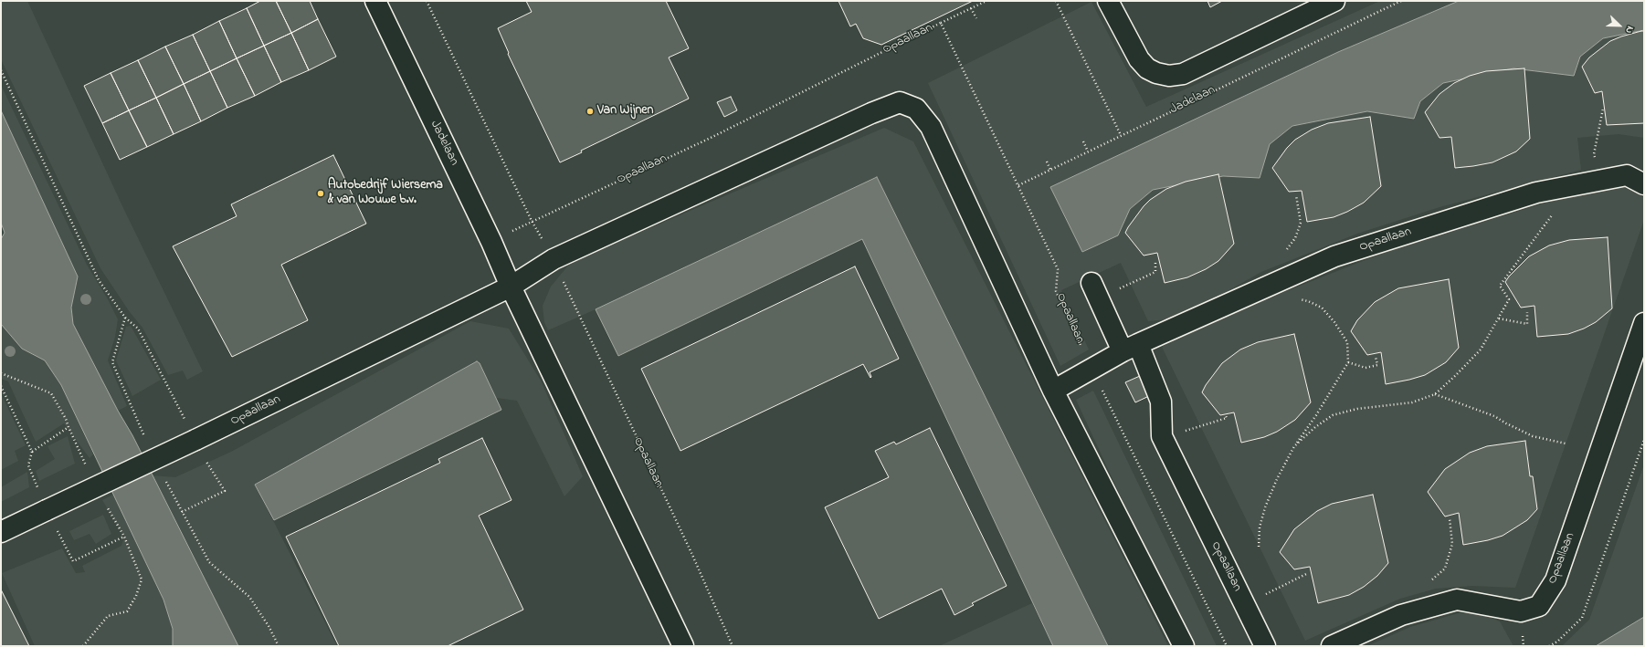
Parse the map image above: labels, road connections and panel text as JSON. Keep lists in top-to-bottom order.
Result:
{
  "streets": {
    "street": ["Opaallaan", "Jadelaan"]
  },
  "crossings": [
    ["Opaallaan", "Jadelaan"]
  ],
  "places": ["Van Wijnen", "Autobedrijf Wiersema & van Wouwe b.v."],
  "north": "bottom right"
}
